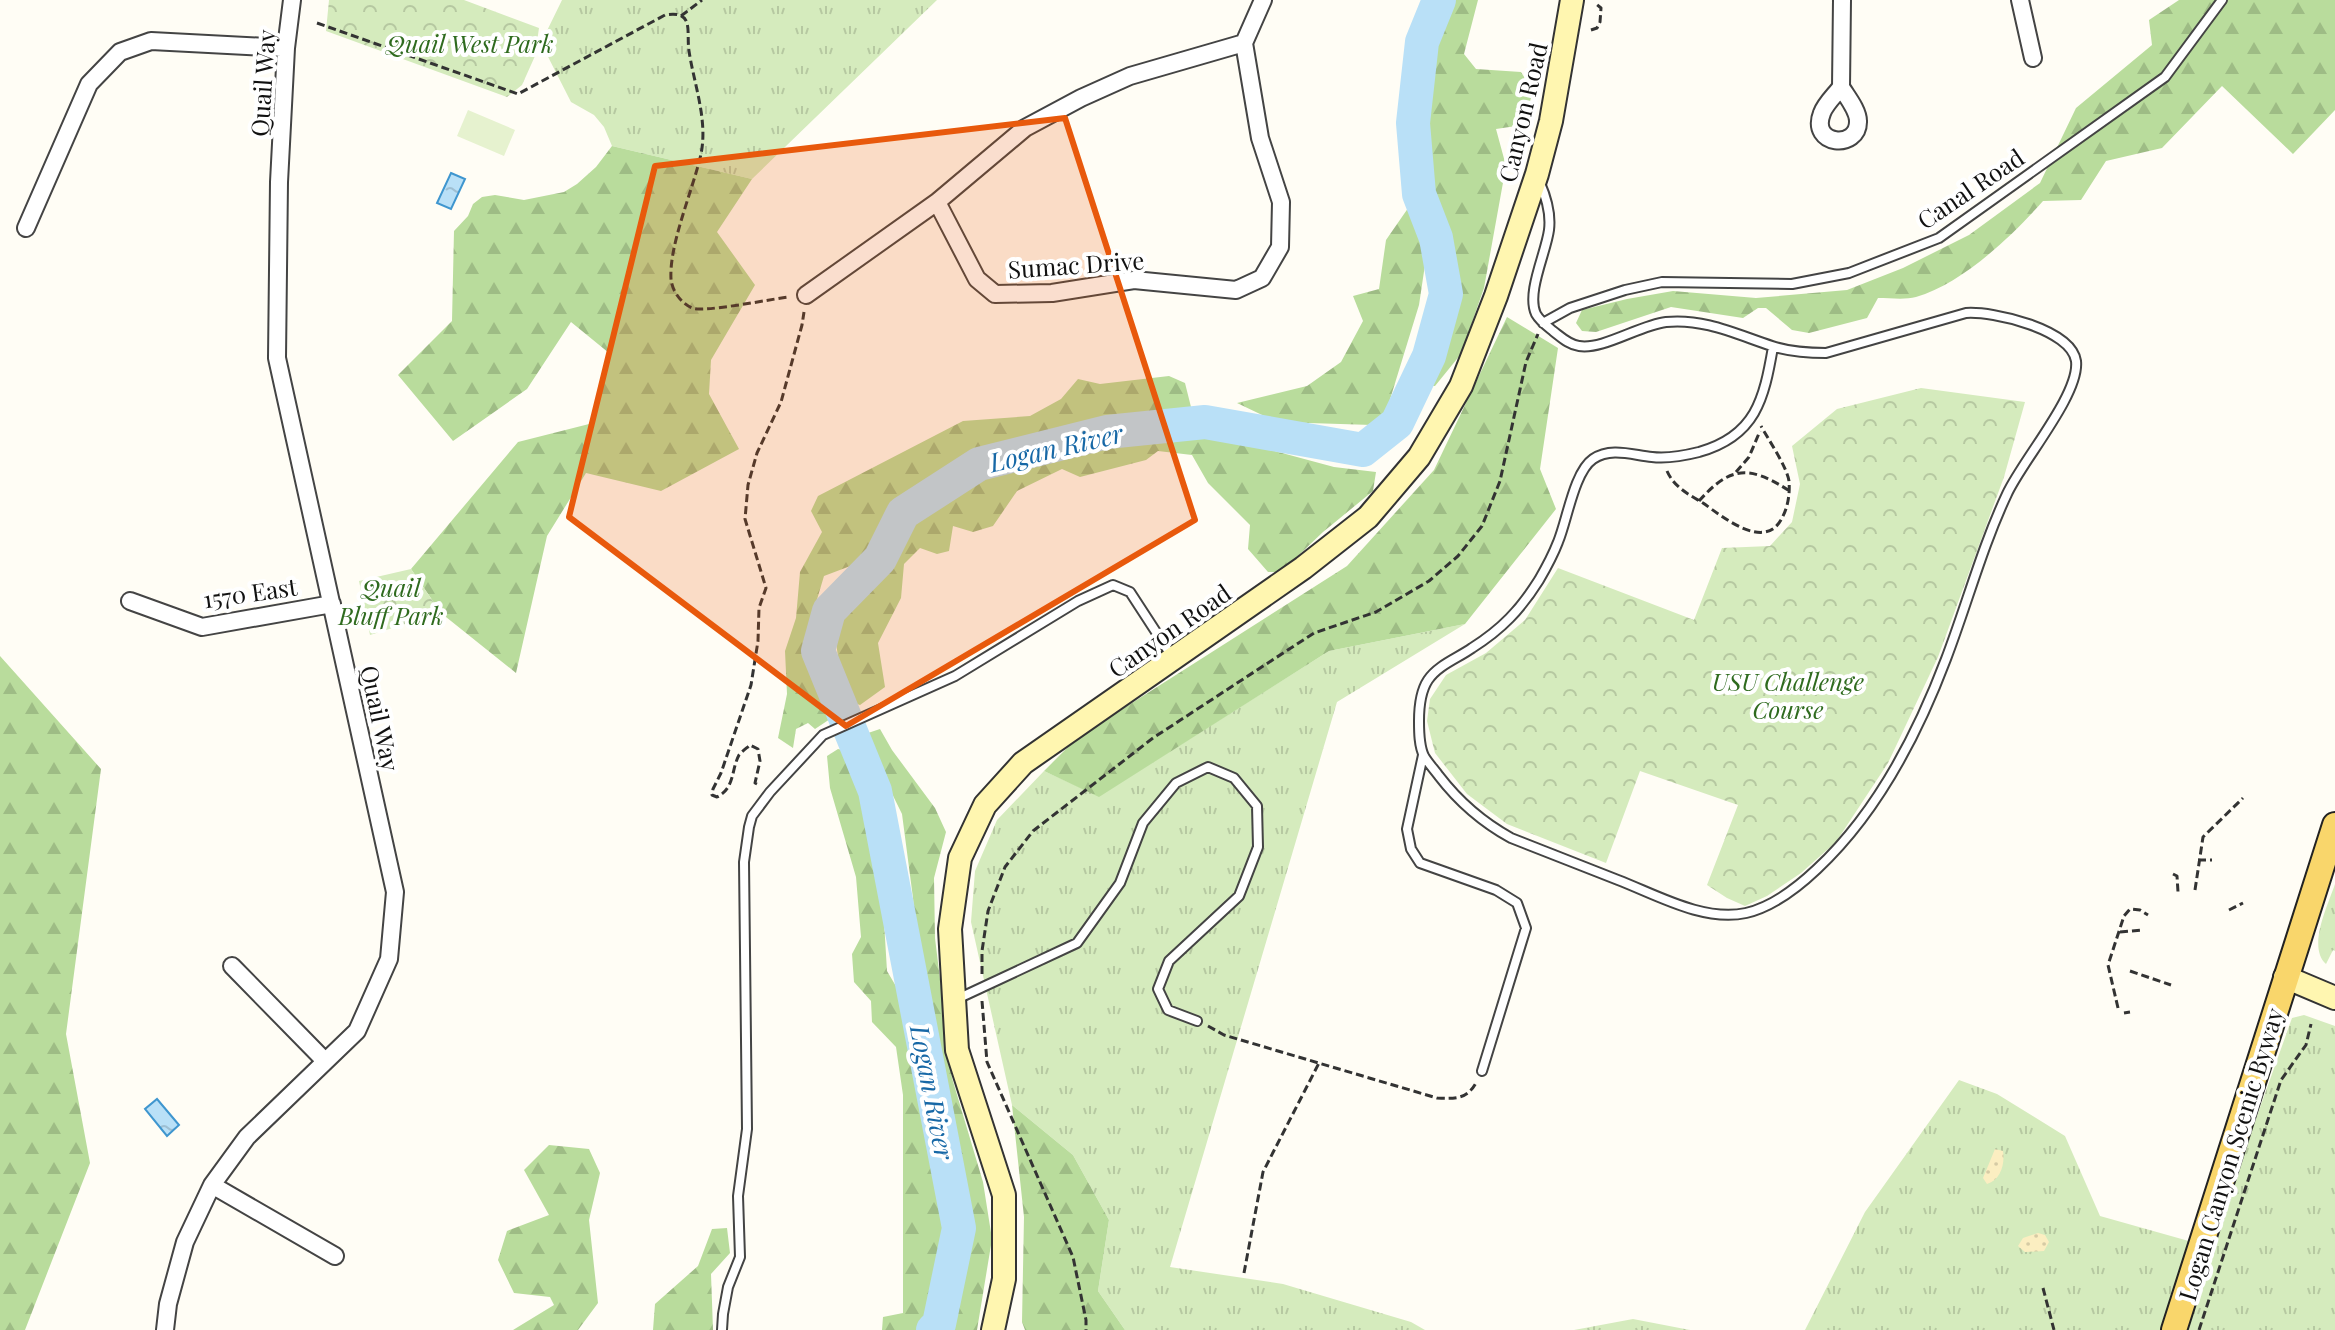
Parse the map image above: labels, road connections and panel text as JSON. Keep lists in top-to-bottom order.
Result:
{
  "streets": {
    "main road": ["Logan Canyon Scenic Byway"],
    "street": [
      "Quail Way",
      "Canyon Road",
      "Sumac Drive",
      "1570 East"
    ],
    "lane": ["Canal Road"]
  },
  "crossings": [
    ["Quail Way", "1570 East"]
  ],
  "water": ["Logan River"],
  "parks": ["Quail West Park", "Quail Bluff Park", "USU Challenge Course"]
}
